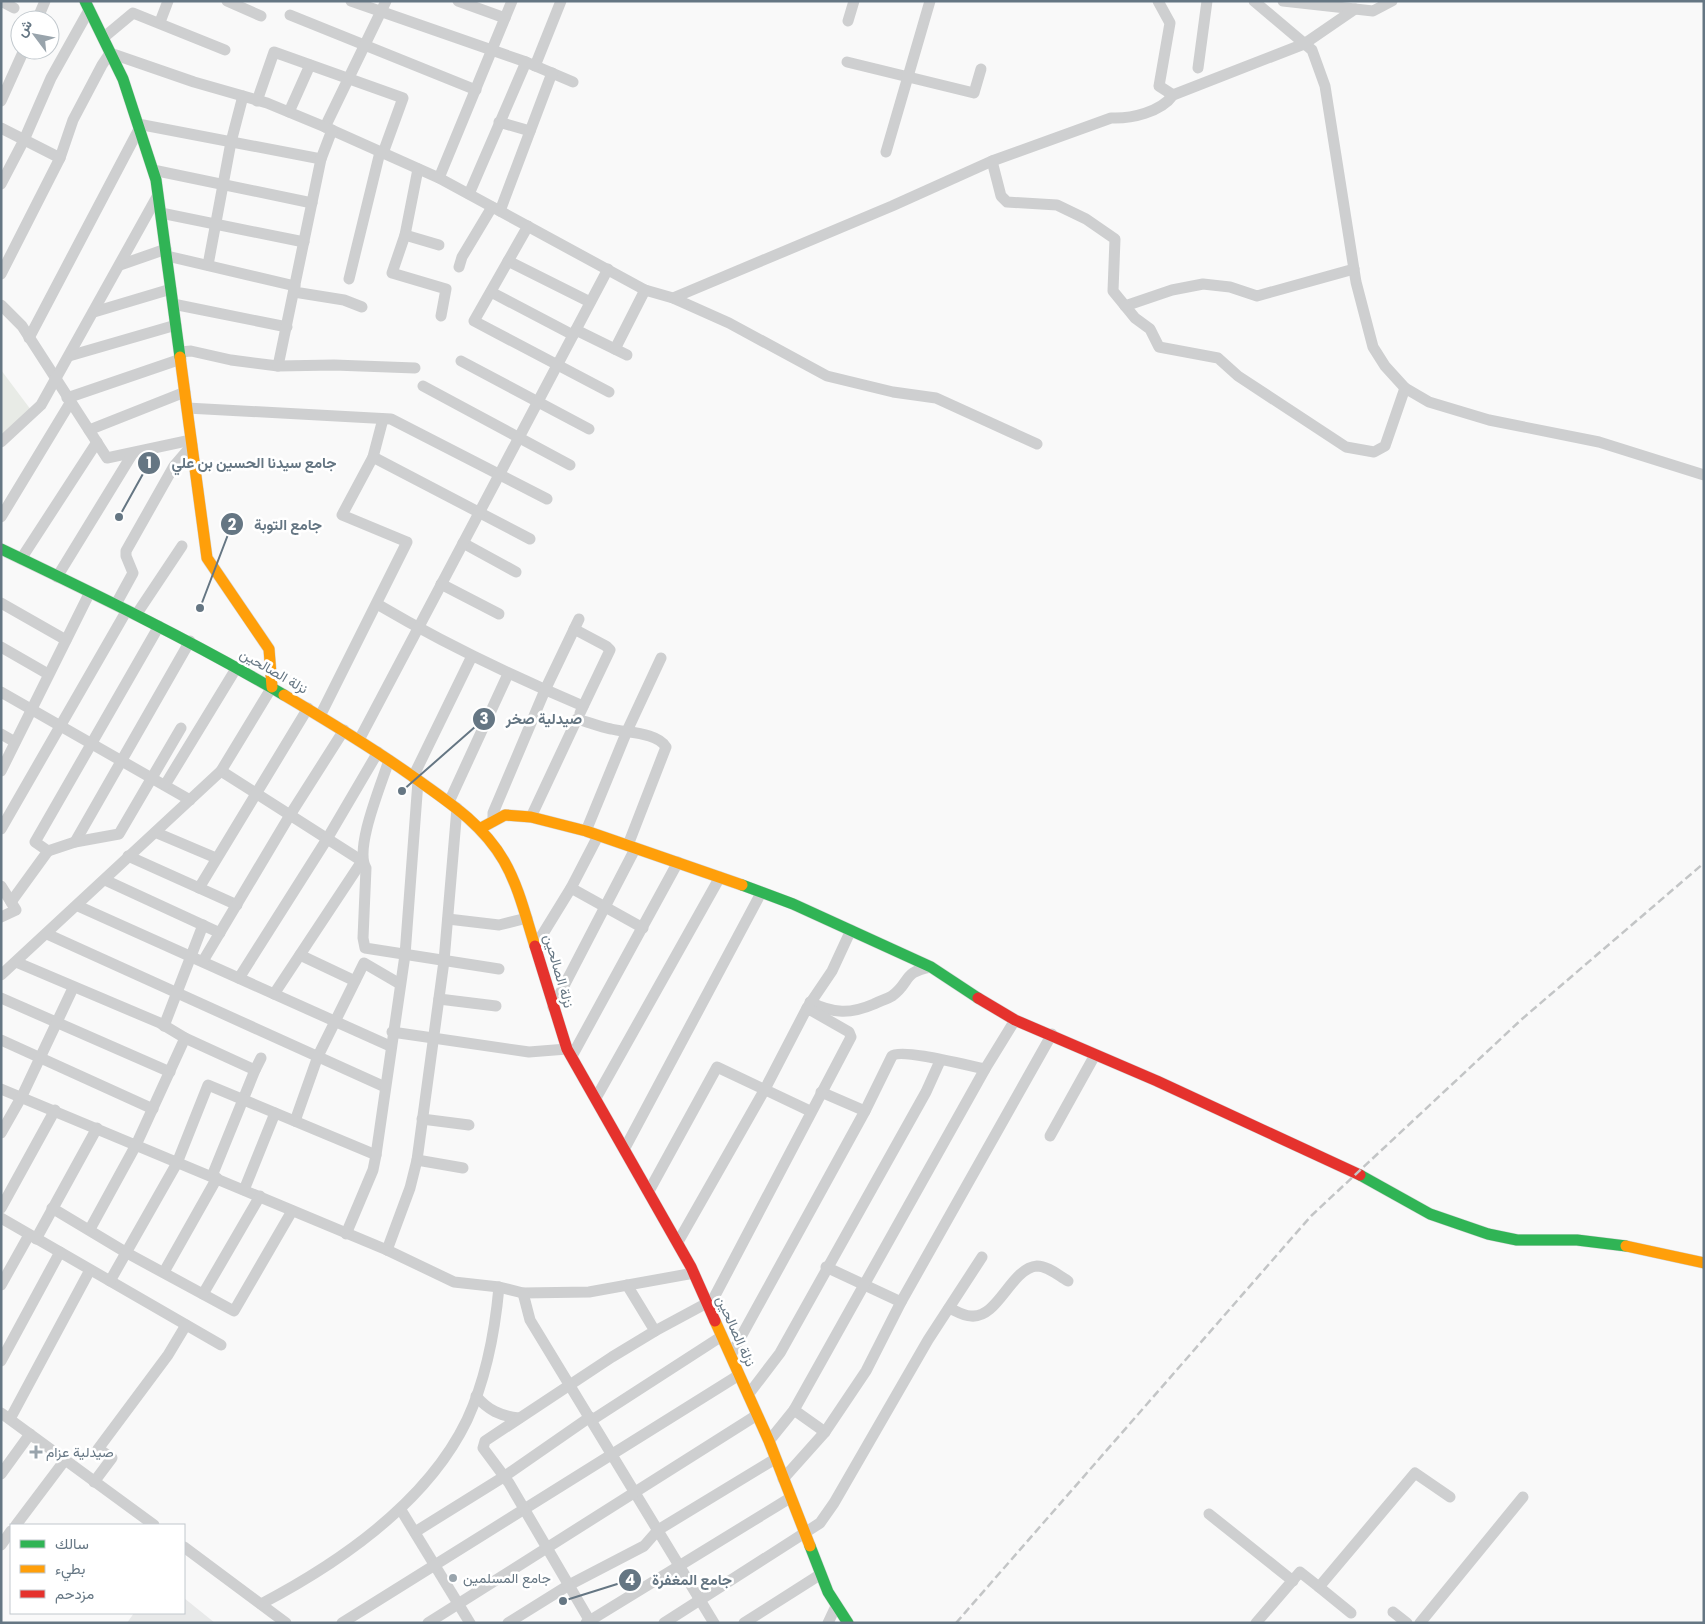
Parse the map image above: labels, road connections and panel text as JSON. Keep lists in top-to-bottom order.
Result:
{
  "streets": {
    "street": ["نزلة الصالحين"]
  },
  "places": {
    "other": [
      "جامع سيدنا الحسين بن علي",
      "جامع التوبة",
      "صيدلية صخر",
      "جامع المسلمين",
      "جامع المغفرة"
    ],
    "health": ["صيدلية عزام"]
  },
  "legend": ["سالك", "بطيء", "مزدحم"],
  "north": "top left"
}
